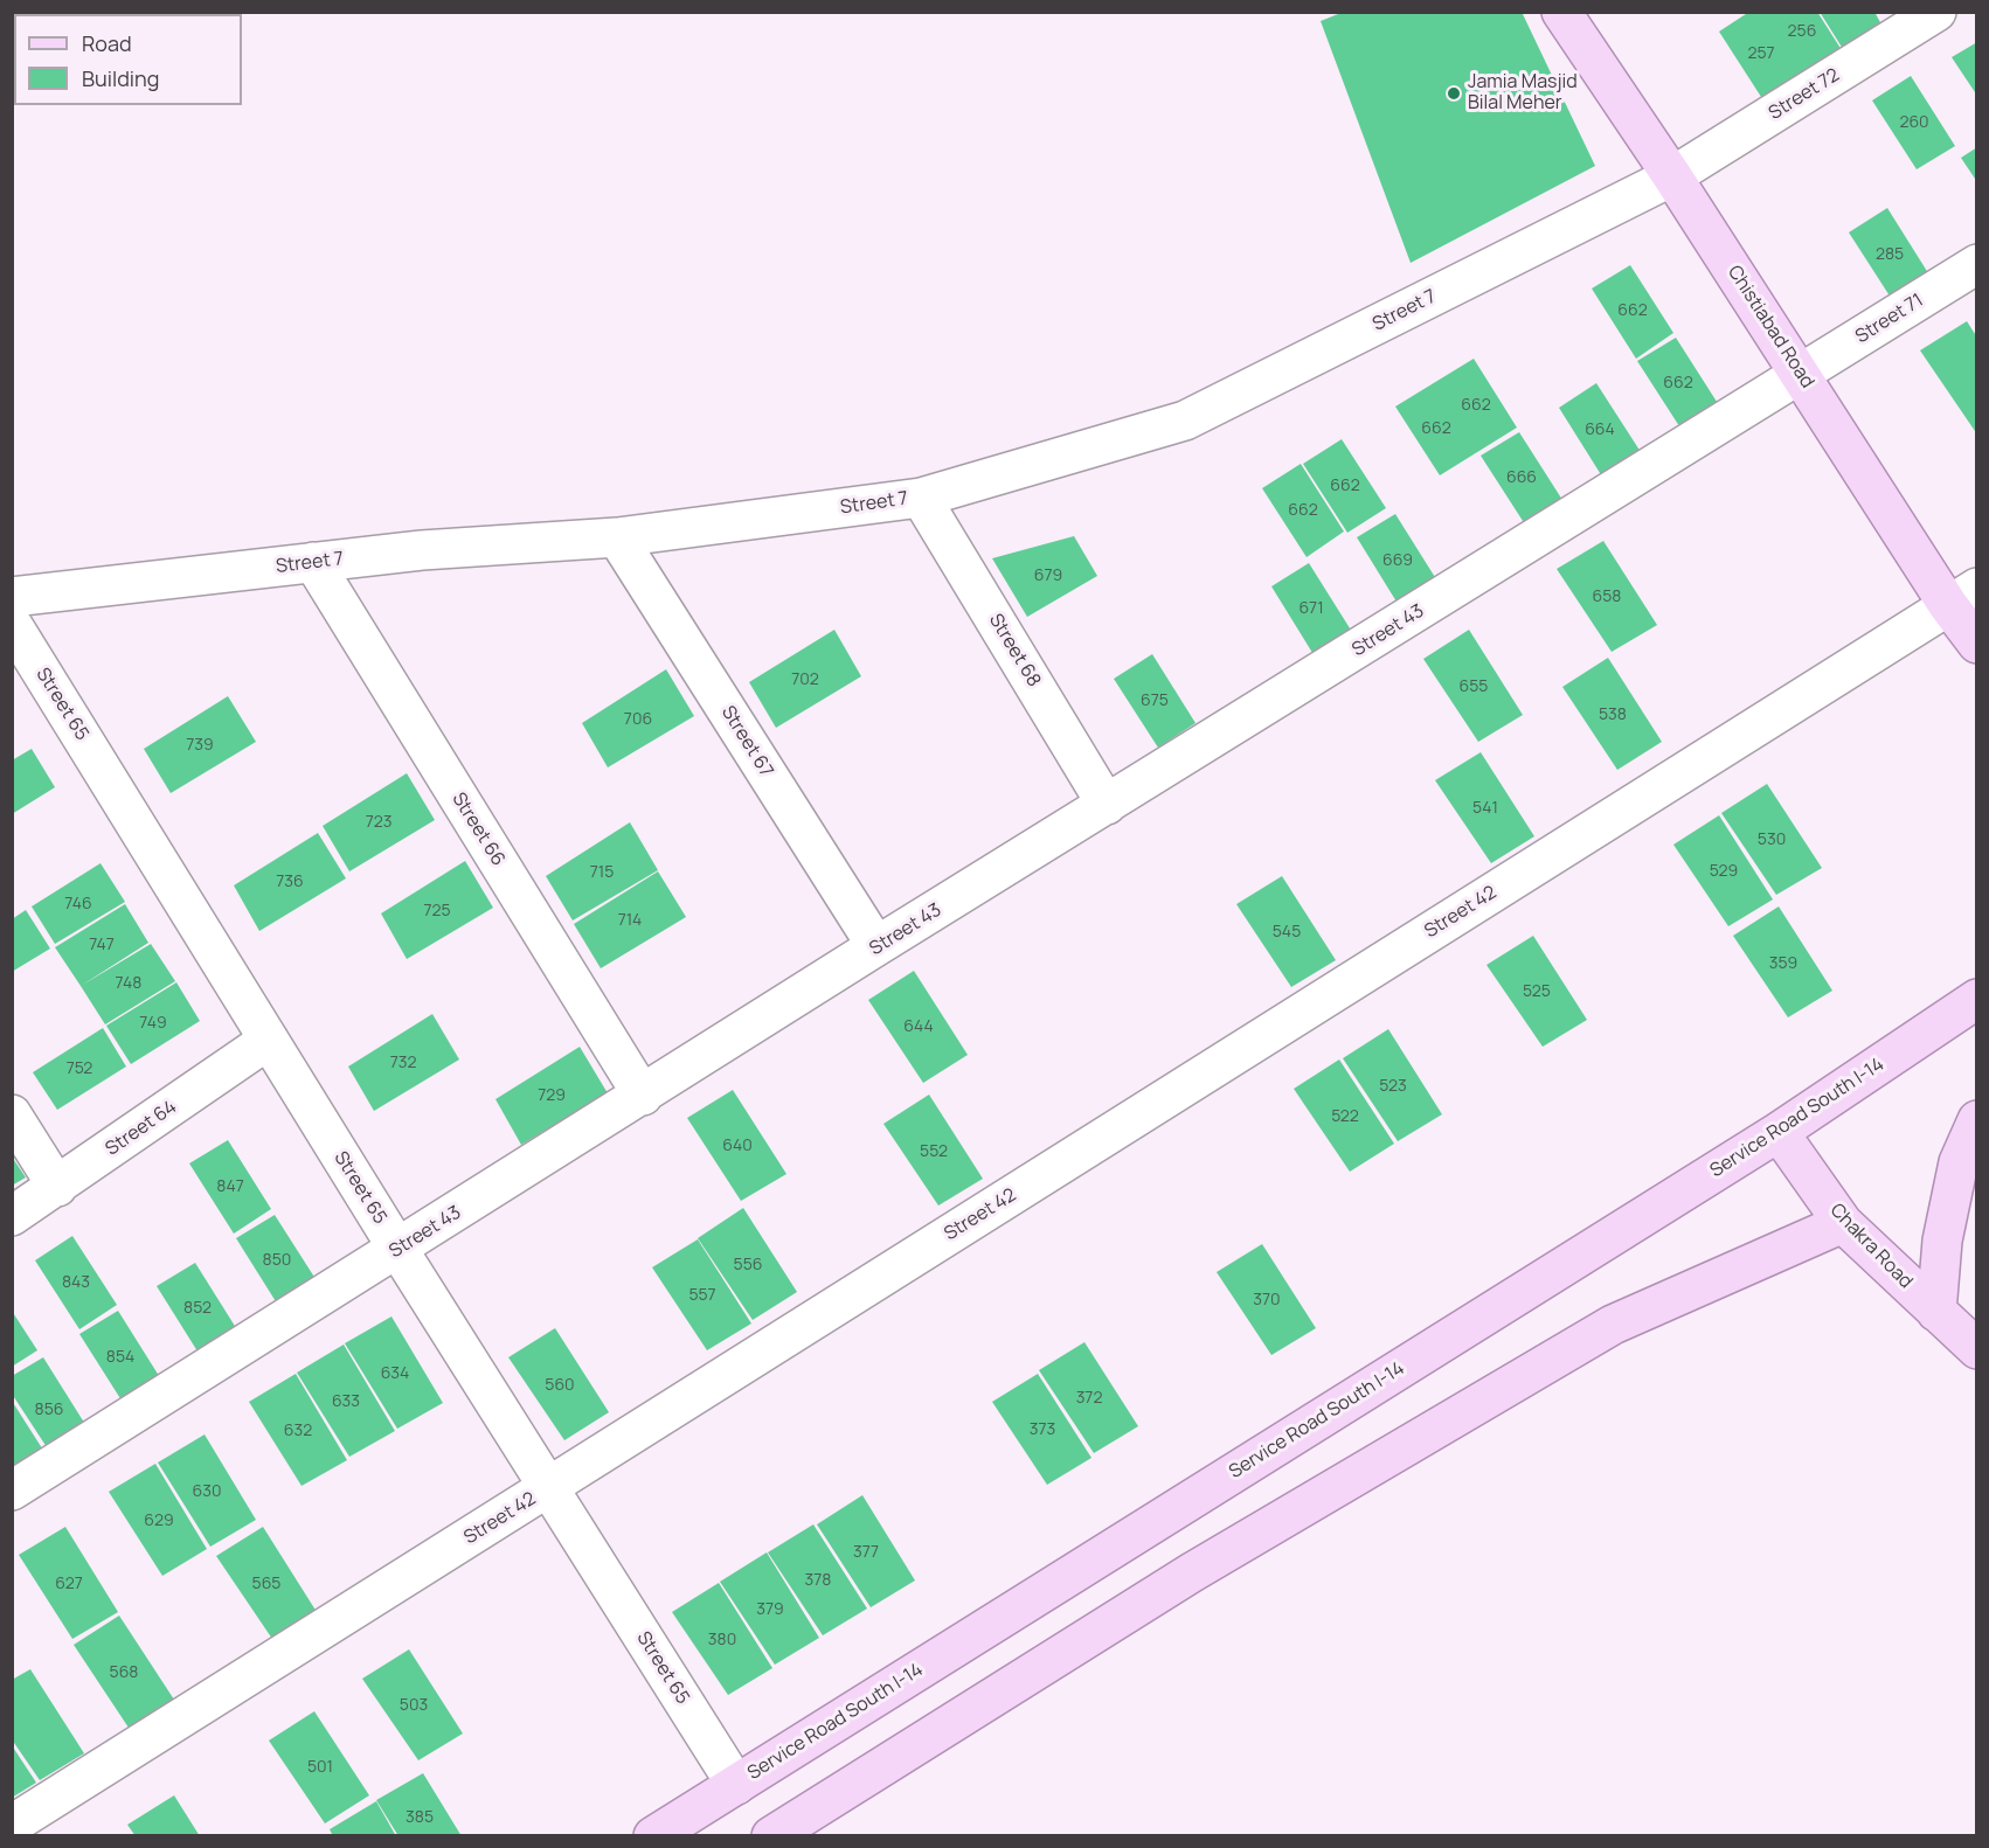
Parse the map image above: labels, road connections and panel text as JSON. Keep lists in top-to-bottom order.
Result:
{
  "streets": {
    "main road": ["Chistiabad Road", "Service Road South I-14", "Chakra Road"],
    "street": [
      "Street 72",
      "Street 7",
      "Street 71",
      "Street 43",
      "Street 68",
      "Street 65",
      "Street 67",
      "Street 66",
      "Street 42",
      "Street 64"
    ]
  },
  "crossings": [
    ["Street 72", "Street 7"],
    ["Street 72", "Chistiabad Road"],
    ["Street 7", "Chistiabad Road"],
    ["Street 7", "Street 68"],
    ["Street 7", "Street 67"],
    ["Street 7", "Street 66"],
    ["Street 71", "Chistiabad Road"],
    ["Street 71", "Street 43"],
    ["Chistiabad Road", "Street 43"],
    ["Chistiabad Road", "Street 42"],
    ["Street 43", "Street 68"],
    ["Street 43", "Street 65"],
    ["Street 43", "Street 67"],
    ["Street 43", "Street 66"],
    ["Street 65", "Street 42"],
    ["Street 65", "Service Road South I-14"],
    ["Street 65", "Street 64"],
    ["Service Road South I-14", "Chakra Road"]
  ],
  "places": ["Jamia Masjid Bilal Meher"],
  "house_numbers": [
    "256",
    "257",
    "260",
    "285",
    "662",
    "662",
    "662",
    "662",
    "664",
    "666",
    "662",
    "662",
    "669",
    "679",
    "658",
    "671",
    "702",
    "655",
    "675",
    "538",
    "706",
    "739",
    "541",
    "723",
    "530",
    "529",
    "715",
    "736",
    "746",
    "725",
    "714",
    "545",
    "747",
    "359",
    "748",
    "525",
    "749",
    "644",
    "732",
    "752",
    "523",
    "729",
    "522",
    "640",
    "552",
    "847",
    "850",
    "556",
    "843",
    "557",
    "370",
    "852",
    "854",
    "634",
    "560",
    "372",
    "633",
    "856",
    "373",
    "632",
    "630",
    "629",
    "377",
    "378",
    "627",
    "565",
    "379",
    "380",
    "568",
    "503",
    "501",
    "385"
  ],
  "legend": ["Road", "Building"]
}
